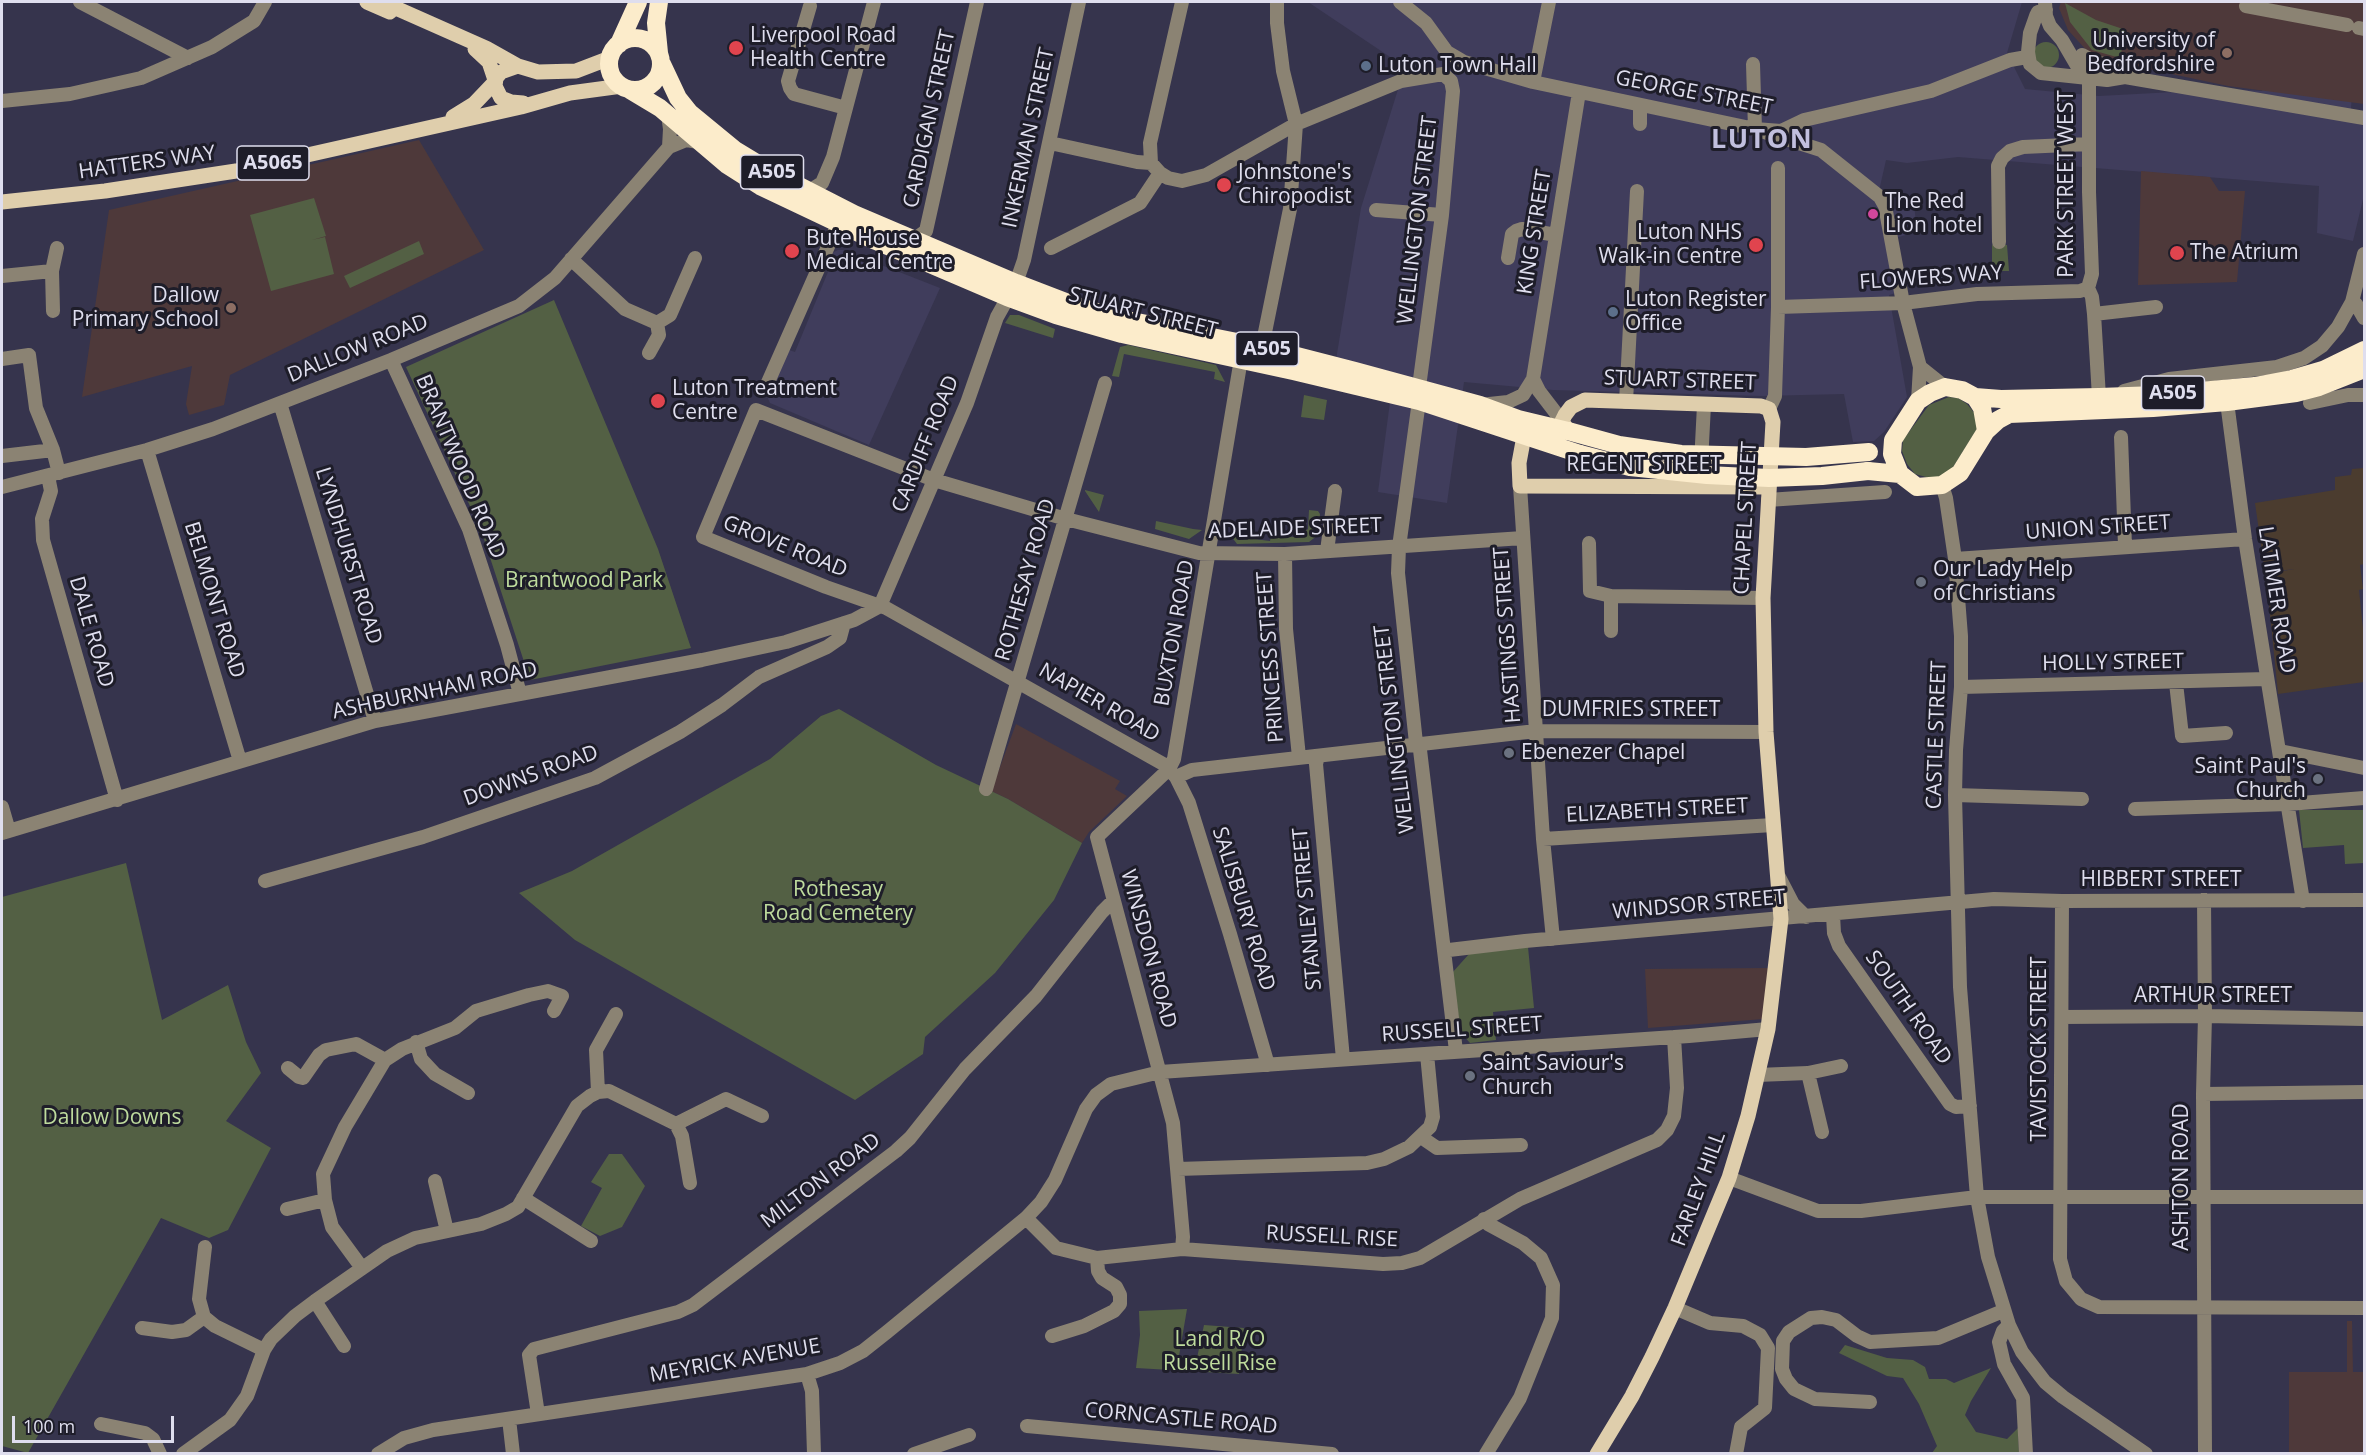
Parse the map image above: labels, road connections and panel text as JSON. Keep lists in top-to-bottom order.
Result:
{
  "streets": {
    "highway": ["A505", "STUART STREET"],
    "main road": [
      "HATTERS WAY",
      "A5065",
      "REGENT STREET",
      "CHAPEL STREET",
      "HASTINGS STREET",
      "FARLEY HILL"
    ],
    "street": [
      "GEORGE STREET",
      "CARDIGAN STREET",
      "INKERMAN STREET",
      "PARK STREET WEST",
      "WELLINGTON STREET",
      "KING STREET",
      "FLOWERS WAY",
      "DALLOW ROAD",
      "CARDIFF ROAD",
      "BRANTWOOD ROAD",
      "UNION STREET",
      "ADELAIDE STREET",
      "GROVE ROAD",
      "LYNDHURST ROAD",
      "ROTHESAY ROAD",
      "BELMONT ROAD",
      "LATIMER ROAD",
      "DALE ROAD",
      "BUXTON ROAD",
      "PRINCESS STREET",
      "HOLLY STREET",
      "ASHBURNHAM ROAD",
      "NAPIER ROAD",
      "DUMFRIES STREET",
      "CASTLE STREET",
      "DOWNS ROAD",
      "ELIZABETH STREET",
      "HIBBERT STREET",
      "WINDSOR STREET",
      "SALISBURY ROAD",
      "STANLEY STREET",
      "WINSDON ROAD",
      "ARTHUR STREET",
      "SOUTH ROAD",
      "RUSSELL STREET",
      "TAVISTOCK STREET",
      "ASHTON ROAD",
      "MILTON ROAD",
      "RUSSELL RISE",
      "MEYRICK AVENUE",
      "CORNCASTLE ROAD"
    ]
  },
  "crossings": [
    ["GEORGE STREET", "KING STREET"],
    ["CARDIGAN STREET", "A505"],
    ["CARDIGAN STREET", "STUART STREET"],
    ["INKERMAN STREET", "STUART STREET"],
    ["INKERMAN STREET", "CARDIFF ROAD"],
    ["HATTERS WAY", "A505"],
    ["A505", "PARK STREET WEST"],
    ["A505", "STUART STREET"],
    ["A505", "LATIMER ROAD"],
    ["A505", "CASTLE STREET"],
    ["PARK STREET WEST", "FLOWERS WAY"],
    ["WELLINGTON STREET", "STUART STREET"],
    ["WELLINGTON STREET", "ADELAIDE STREET"],
    ["WELLINGTON STREET", "DUMFRIES STREET"],
    ["WELLINGTON STREET", "WINDSOR STREET"],
    ["WELLINGTON STREET", "RUSSELL STREET"],
    ["FLOWERS WAY", "CHAPEL STREET"],
    ["STUART STREET", "CARDIFF ROAD"],
    ["STUART STREET", "CHAPEL STREET"],
    ["STUART STREET", "BUXTON ROAD"],
    ["STUART STREET", "HASTINGS STREET"],
    ["STUART STREET", "CASTLE STREET"],
    ["DALLOW ROAD", "BRANTWOOD ROAD"],
    ["DALLOW ROAD", "LYNDHURST ROAD"],
    ["DALLOW ROAD", "BELMONT ROAD"],
    ["DALLOW ROAD", "DALE ROAD"],
    ["CARDIFF ROAD", "ADELAIDE STREET"],
    ["CARDIFF ROAD", "GROVE ROAD"],
    ["CARDIFF ROAD", "ASHBURNHAM ROAD"],
    ["CARDIFF ROAD", "NAPIER ROAD"],
    ["REGENT STREET", "CHAPEL STREET"],
    ["REGENT STREET", "HASTINGS STREET"],
    ["BRANTWOOD ROAD", "ASHBURNHAM ROAD"],
    ["CHAPEL STREET", "DUMFRIES STREET"],
    ["CHAPEL STREET", "ELIZABETH STREET"],
    ["CHAPEL STREET", "WINDSOR STREET"],
    ["CHAPEL STREET", "FARLEY HILL"],
    ["UNION STREET", "LATIMER ROAD"],
    ["UNION STREET", "CASTLE STREET"],
    ["ADELAIDE STREET", "GROVE ROAD"],
    ["ADELAIDE STREET", "ROTHESAY ROAD"],
    ["ADELAIDE STREET", "BUXTON ROAD"],
    ["ADELAIDE STREET", "HASTINGS STREET"],
    ["ADELAIDE STREET", "PRINCESS STREET"],
    ["GROVE ROAD", "ASHBURNHAM ROAD"],
    ["GROVE ROAD", "NAPIER ROAD"],
    ["LYNDHURST ROAD", "ASHBURNHAM ROAD"],
    ["ROTHESAY ROAD", "NAPIER ROAD"],
    ["BELMONT ROAD", "ASHBURNHAM ROAD"],
    ["LATIMER ROAD", "HOLLY STREET"],
    ["LATIMER ROAD", "HIBBERT STREET"],
    ["DALE ROAD", "ASHBURNHAM ROAD"],
    ["BUXTON ROAD", "NAPIER ROAD"],
    ["BUXTON ROAD", "DUMFRIES STREET"],
    ["BUXTON ROAD", "SALISBURY ROAD"],
    ["BUXTON ROAD", "WINSDON ROAD"],
    ["HASTINGS STREET", "DUMFRIES STREET"],
    ["HASTINGS STREET", "ELIZABETH STREET"],
    ["HASTINGS STREET", "WINDSOR STREET"],
    ["PRINCESS STREET", "DUMFRIES STREET"],
    ["HOLLY STREET", "CASTLE STREET"],
    ["ASHBURNHAM ROAD", "NAPIER ROAD"],
    ["ASHBURNHAM ROAD", "DOWNS ROAD"],
    ["NAPIER ROAD", "DUMFRIES STREET"],
    ["NAPIER ROAD", "SALISBURY ROAD"],
    ["NAPIER ROAD", "WINSDON ROAD"],
    ["DUMFRIES STREET", "SALISBURY ROAD"],
    ["DUMFRIES STREET", "STANLEY STREET"],
    ["DUMFRIES STREET", "WINSDON ROAD"],
    ["CASTLE STREET", "HIBBERT STREET"],
    ["CASTLE STREET", "WINDSOR STREET"],
    ["CASTLE STREET", "SOUTH ROAD"],
    ["HIBBERT STREET", "WINDSOR STREET"],
    ["HIBBERT STREET", "TAVISTOCK STREET"],
    ["HIBBERT STREET", "ASHTON ROAD"],
    ["WINDSOR STREET", "SOUTH ROAD"],
    ["WINDSOR STREET", "FARLEY HILL"],
    ["SALISBURY ROAD", "WINSDON ROAD"],
    ["SALISBURY ROAD", "RUSSELL STREET"],
    ["STANLEY STREET", "RUSSELL STREET"],
    ["WINSDON ROAD", "RUSSELL STREET"],
    ["WINSDON ROAD", "MILTON ROAD"],
    ["WINSDON ROAD", "RUSSELL RISE"],
    ["WINSDON ROAD", "MEYRICK AVENUE"],
    ["ARTHUR STREET", "TAVISTOCK STREET"],
    ["ARTHUR STREET", "ASHTON ROAD"],
    ["RUSSELL STREET", "FARLEY HILL"],
    ["RUSSELL STREET", "RUSSELL RISE"],
    ["RUSSELL STREET", "MEYRICK AVENUE"],
    ["TAVISTOCK STREET", "ASHTON ROAD"],
    ["MILTON ROAD", "MEYRICK AVENUE"],
    ["RUSSELL RISE", "MEYRICK AVENUE"]
  ],
  "districts": ["LUTON"],
  "parks": [
    "Brantwood Park",
    "Rothesay Road Cemetery",
    "Dallow Downs",
    "Land R/O Russell Rise"
  ],
  "places": [
    "Liverpool Road Health Centre",
    "University of Bedfordshire",
    "Luton Town Hall",
    "Johnstone's Chiropodist",
    "The Red Lion hotel",
    "Luton NHS Walk-in Centre",
    "Bute House Medical Centre",
    "The Atrium",
    "Dallow Primary School",
    "Luton Register Office",
    "Luton Treatment Centre",
    "Our Lady Help of Christians",
    "Ebenezer Chapel",
    "Saint Paul's Church",
    "Saint Saviour's Church"
  ],
  "scale_bar": "100 m"
}
